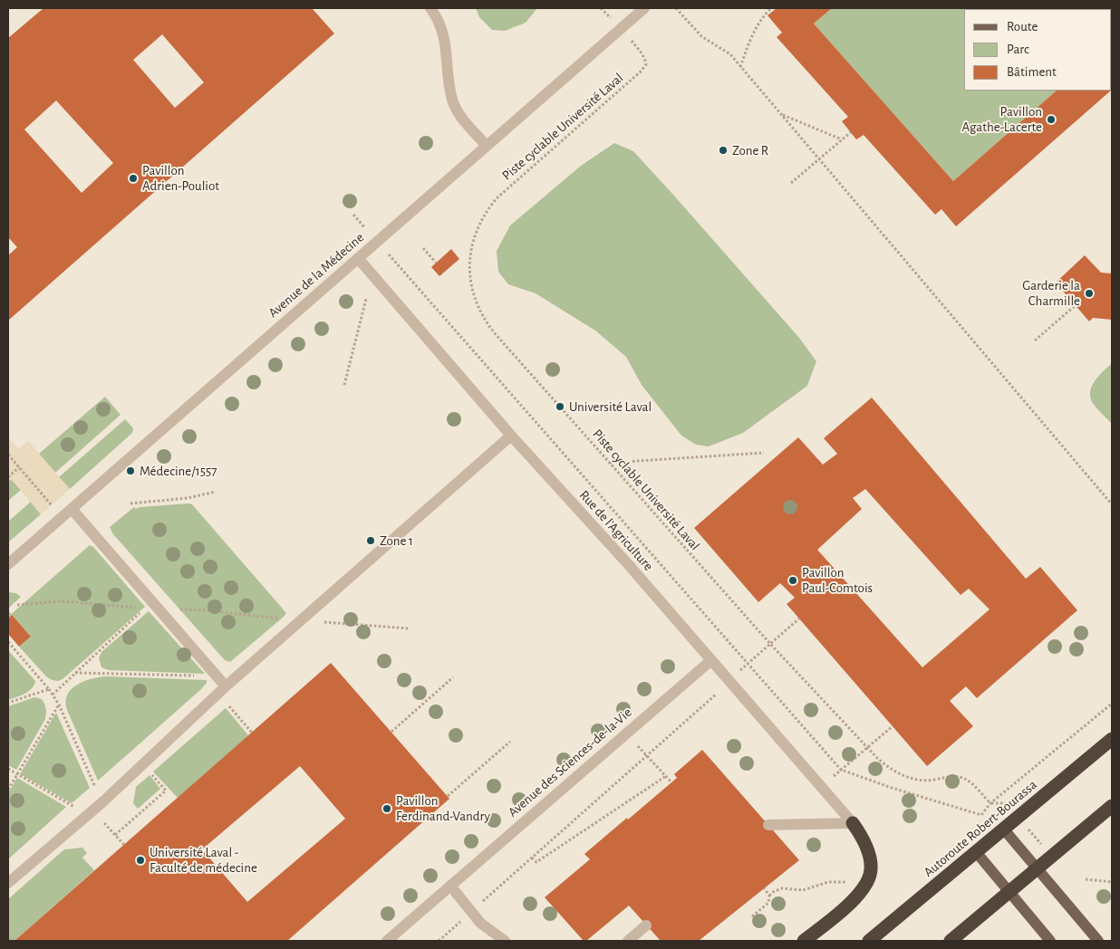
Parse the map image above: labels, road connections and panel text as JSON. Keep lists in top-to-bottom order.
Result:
{
  "streets": {
    "highway": ["Autoroute Robert-Bourassa"],
    "street": ["Avenue de la Médecine", "Rue de l'Agriculture", "Avenue des Sciences-de-la-Vie"],
    "path": ["Piste cyclable Université Laval"]
  },
  "crossings": [
    ["Avenue de la Médecine", "Rue de l'Agriculture"],
    ["Rue de l'Agriculture", "Avenue des Sciences-de-la-Vie"]
  ],
  "places": [
    "Pavillon Agathe-Lacerte",
    "Zone R",
    "Pavillon Adrien-Pouliot",
    "Garderie la Charmille",
    "Université Laval",
    "Médecine/1557",
    "Zone 1",
    "Pavillon Paul-Comtois",
    "Pavillon Ferdinand-Vandry",
    "Université Laval - Faculté de médecine"
  ],
  "legend": ["Route", "Parc", "Bâtiment"]
}
